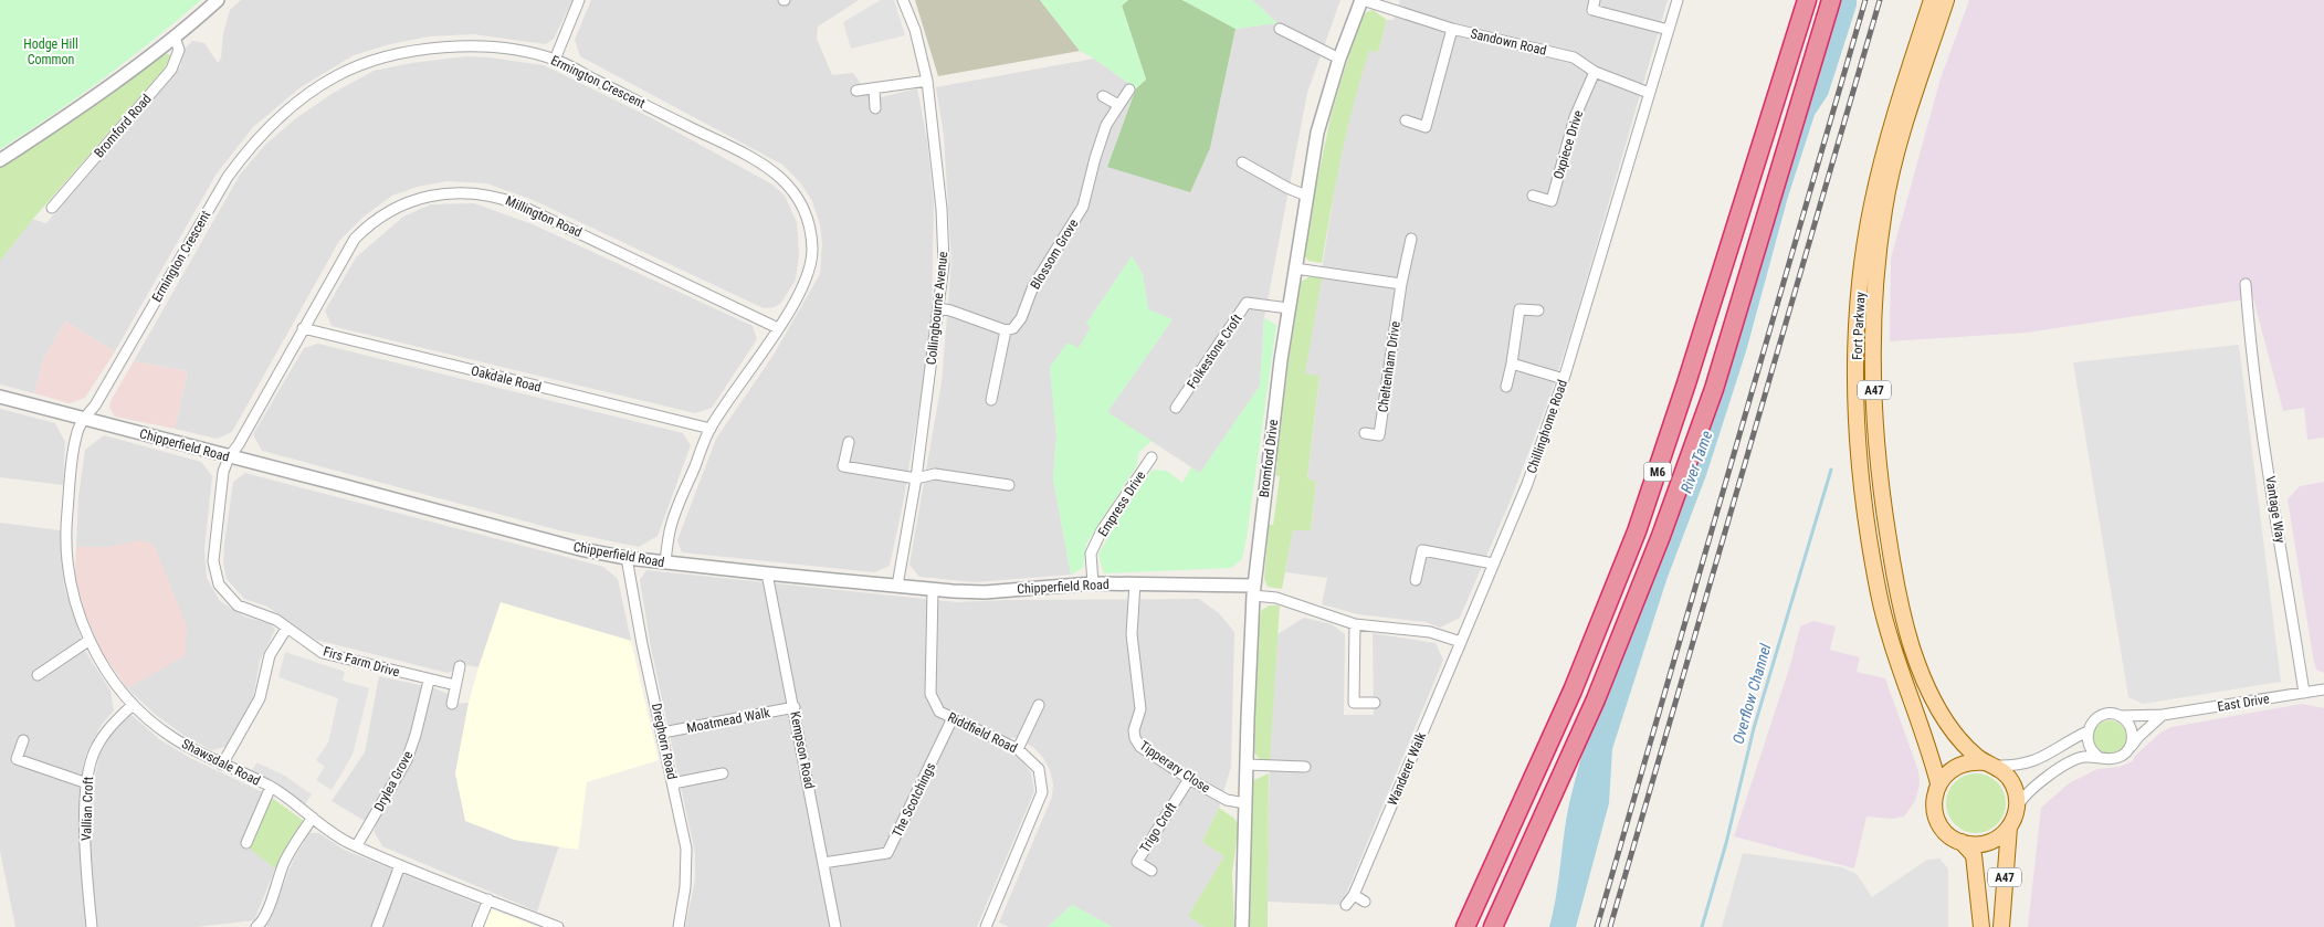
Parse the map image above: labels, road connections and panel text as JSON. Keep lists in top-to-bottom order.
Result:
{
  "streets": {
    "highway": ["M6"],
    "main road": ["Fort Parkway", "A47"],
    "street": [
      "Sandown Road",
      "Ermington Crescent",
      "Bromford Road",
      "Oxpiece Drive",
      "Millington Road",
      "Blossom Grove",
      "Collingbourne Avenue",
      "Folkestone Croft",
      "Cheltenham Drive",
      "Oakdale Road",
      "Chillinghome Road",
      "Chipperfield Road",
      "Bromford Drive",
      "Empress Drive",
      "Vantage Way",
      "Firs Farm Drive",
      "East Drive",
      "Moatmead Walk",
      "Riddfield Road",
      "Dreghorn Road",
      "Kempson Road",
      "Shawsdale Road",
      "Tipperary Close",
      "Wanderer Walk",
      "Drylea Grove",
      "The Scotchings",
      "Vallian Croft",
      "Trigo Croft"
    ]
  },
  "crossings": [
    ["Sandown Road", "Oxpiece Drive"],
    ["Sandown Road", "Chillinghome Road"],
    ["Sandown Road", "Bromford Drive"],
    ["Ermington Crescent", "Millington Road"],
    ["Ermington Crescent", "Oakdale Road"],
    ["Ermington Crescent", "Chipperfield Road"],
    ["Ermington Crescent", "Shawsdale Road"],
    ["Millington Road", "Oakdale Road"],
    ["Millington Road", "Chipperfield Road"],
    ["Millington Road", "Firs Farm Drive"],
    ["Collingbourne Avenue", "Chipperfield Road"],
    ["Fort Parkway", "A47"],
    ["Folkestone Croft", "Bromford Drive"],
    ["Chillinghome Road", "Wanderer Walk"],
    ["Chipperfield Road", "Bromford Drive"],
    ["Chipperfield Road", "Empress Drive"],
    ["Chipperfield Road", "Firs Farm Drive"],
    ["Chipperfield Road", "Riddfield Road"],
    ["Chipperfield Road", "Dreghorn Road"],
    ["Chipperfield Road", "Kempson Road"],
    ["Chipperfield Road", "Shawsdale Road"],
    ["Chipperfield Road", "Tipperary Close"],
    ["Bromford Drive", "Tipperary Close"],
    ["Vantage Way", "East Drive"],
    ["Firs Farm Drive", "Drylea Grove"],
    ["Moatmead Walk", "Dreghorn Road"],
    ["Moatmead Walk", "Kempson Road"],
    ["Riddfield Road", "The Scotchings"],
    ["Kempson Road", "The Scotchings"],
    ["Shawsdale Road", "Drylea Grove"],
    ["Shawsdale Road", "Vallian Croft"],
    ["Tipperary Close", "Trigo Croft"]
  ],
  "water": ["River Tame", "Overflow Channel"],
  "parks": ["Hodge Hill Common"]
}
